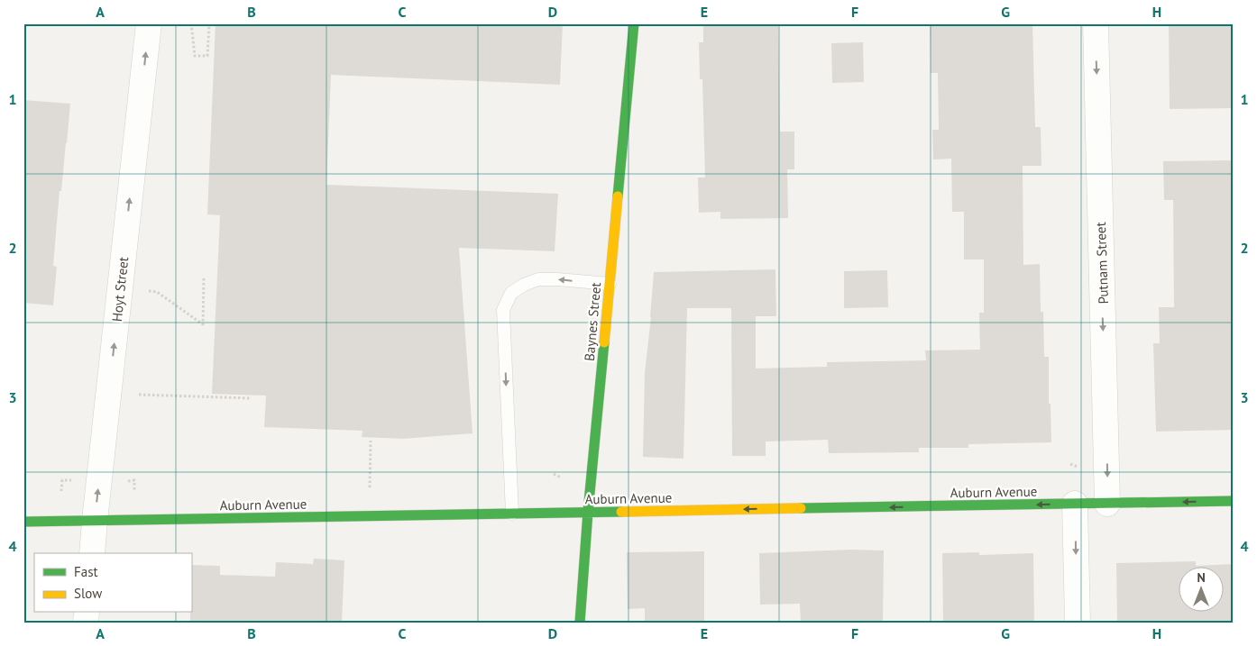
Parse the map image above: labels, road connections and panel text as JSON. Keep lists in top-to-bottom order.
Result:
{
  "streets": {
    "street": [
      "Putnam Street",
      "Hoyt Street",
      "Baynes Street",
      "Auburn Avenue"
    ]
  },
  "crossings": [
    ["Putnam Street", "Auburn Avenue"],
    ["Hoyt Street", "Auburn Avenue"],
    ["Baynes Street", "Auburn Avenue"]
  ],
  "one_way": ["Putnam Street", "Hoyt Street", "Auburn Avenue"],
  "legend": ["Fast", "Slow"],
  "north": "top",
  "grid": {
    "columns": [
      "A",
      "B",
      "C",
      "D",
      "E",
      "F",
      "G",
      "H"
    ],
    "rows": [
      "1",
      "2",
      "3",
      "4"
    ]
  }
}
